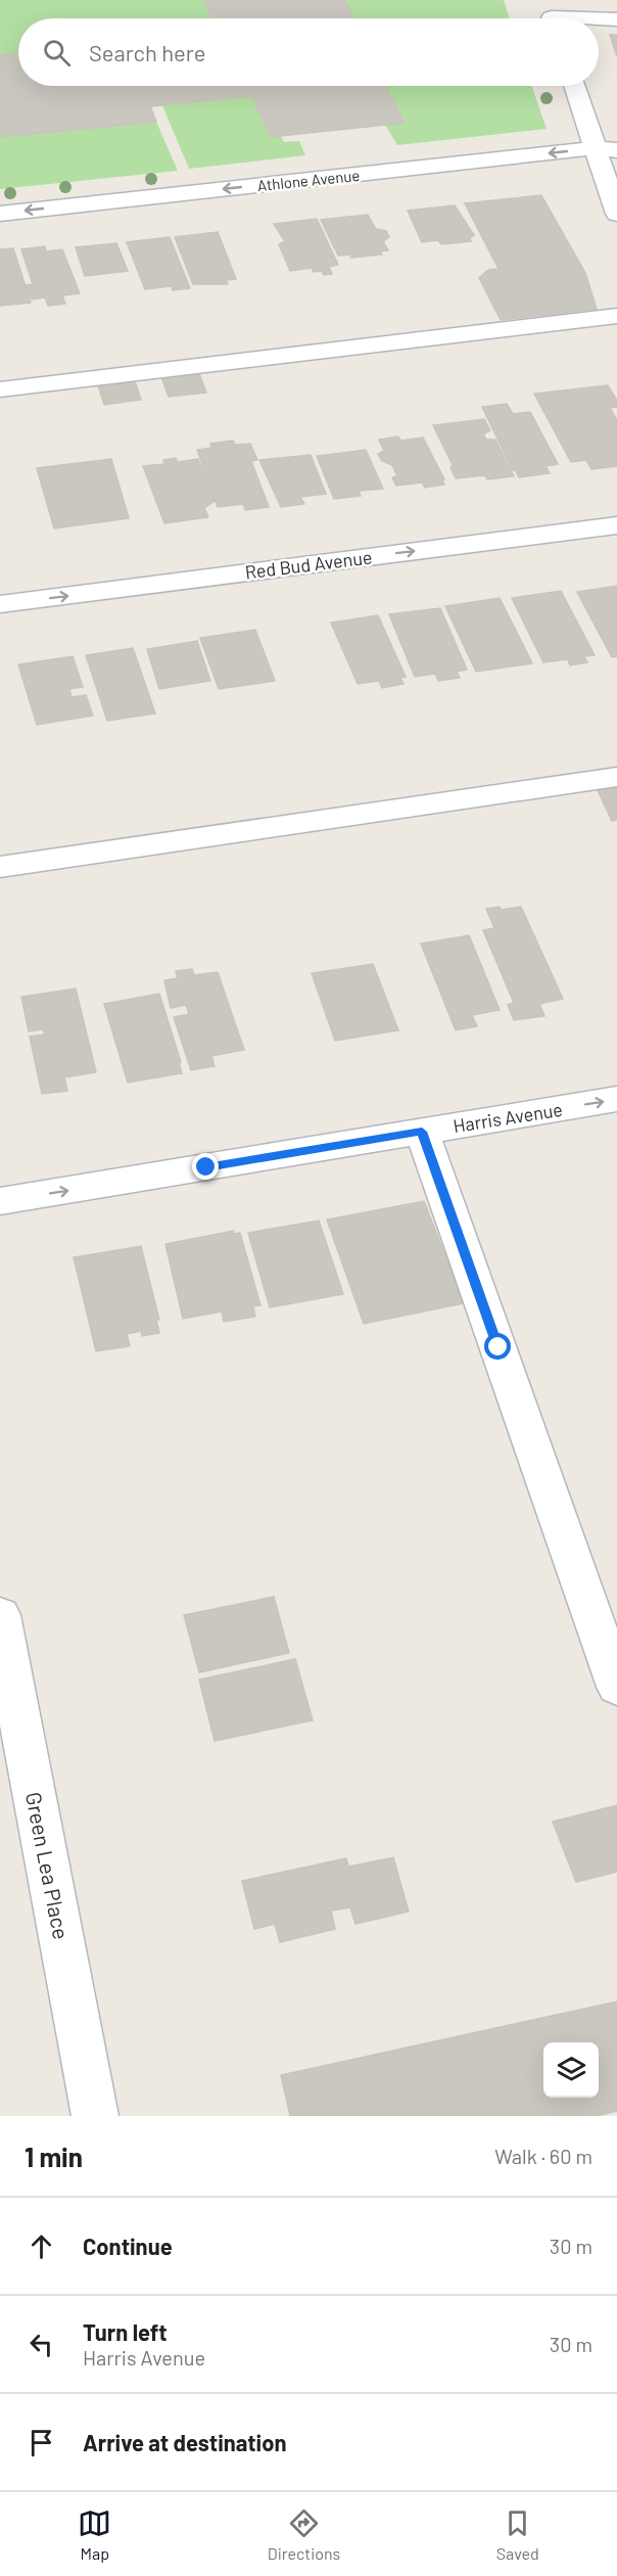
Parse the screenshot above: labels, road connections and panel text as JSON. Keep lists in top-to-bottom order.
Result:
{
  "streets": {
    "street": [
      "Athlone Avenue",
      "Red Bud Avenue",
      "Harris Avenue",
      "Green Lea Place"
    ]
  },
  "one_way": ["Harris Avenue"],
  "page": {
    "search": "Search here",
    "heading": ["1 min", "Walk · 60 m"],
    "list": [
      ["Continue", "30 m"],
      ["Turn left", "Harris Avenue", "30 m"],
      "Arrive at destination"
    ],
    "nav": ["Map", "Directions", "Saved"]
  }
}
